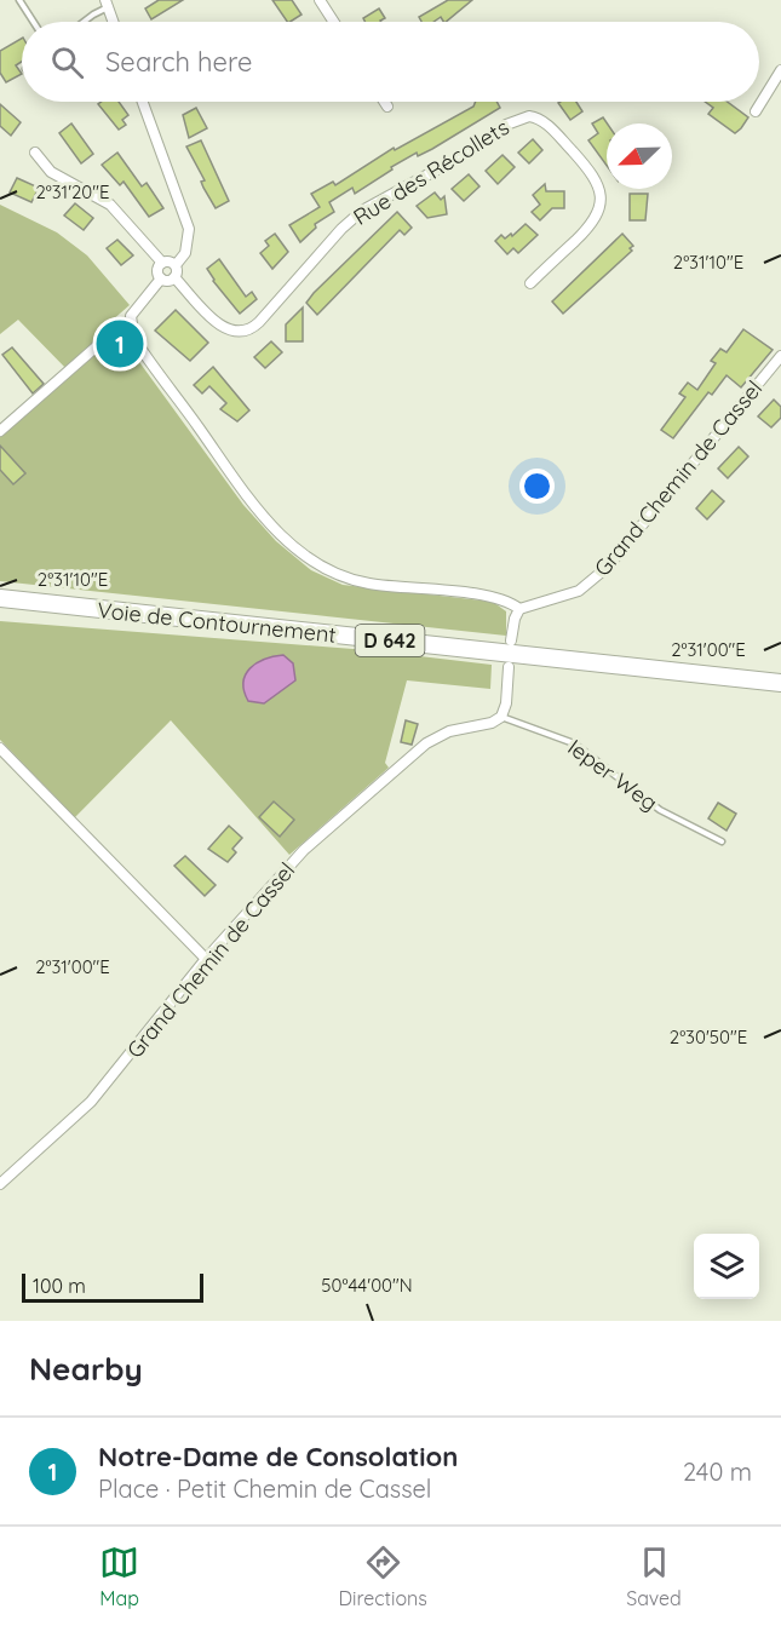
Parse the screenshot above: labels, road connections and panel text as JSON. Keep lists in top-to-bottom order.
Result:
{
  "streets": {
    "highway": ["Voie de Contournement", "D 642"],
    "street": ["Rue des Récollets", "Grand Chemin de Cassel"],
    "lane": ["Ieper Weg"]
  },
  "crossings": [
    ["Grand Chemin de Cassel", "Ieper Weg"]
  ],
  "scale_bar": "100 m",
  "north": "bottom left",
  "page": {
    "search": "Search here",
    "pins": "1",
    "scale": "100 m",
    "heading": "Nearby",
    "list": [
      {
        "mark": "1",
        "name": "Notre-Dame de Consolation",
        "note": "Place · Petit Chemin de Cassel",
        "value": "240 m"
      }
    ],
    "nav": ["Map", "Directions", "Saved"]
  },
  "coordinates": [
    "2°31'20\"E",
    "2°31'10\"E",
    "2°31'00\"E",
    "2°30'50\"E",
    "50°44'00\"N"
  ]
}
